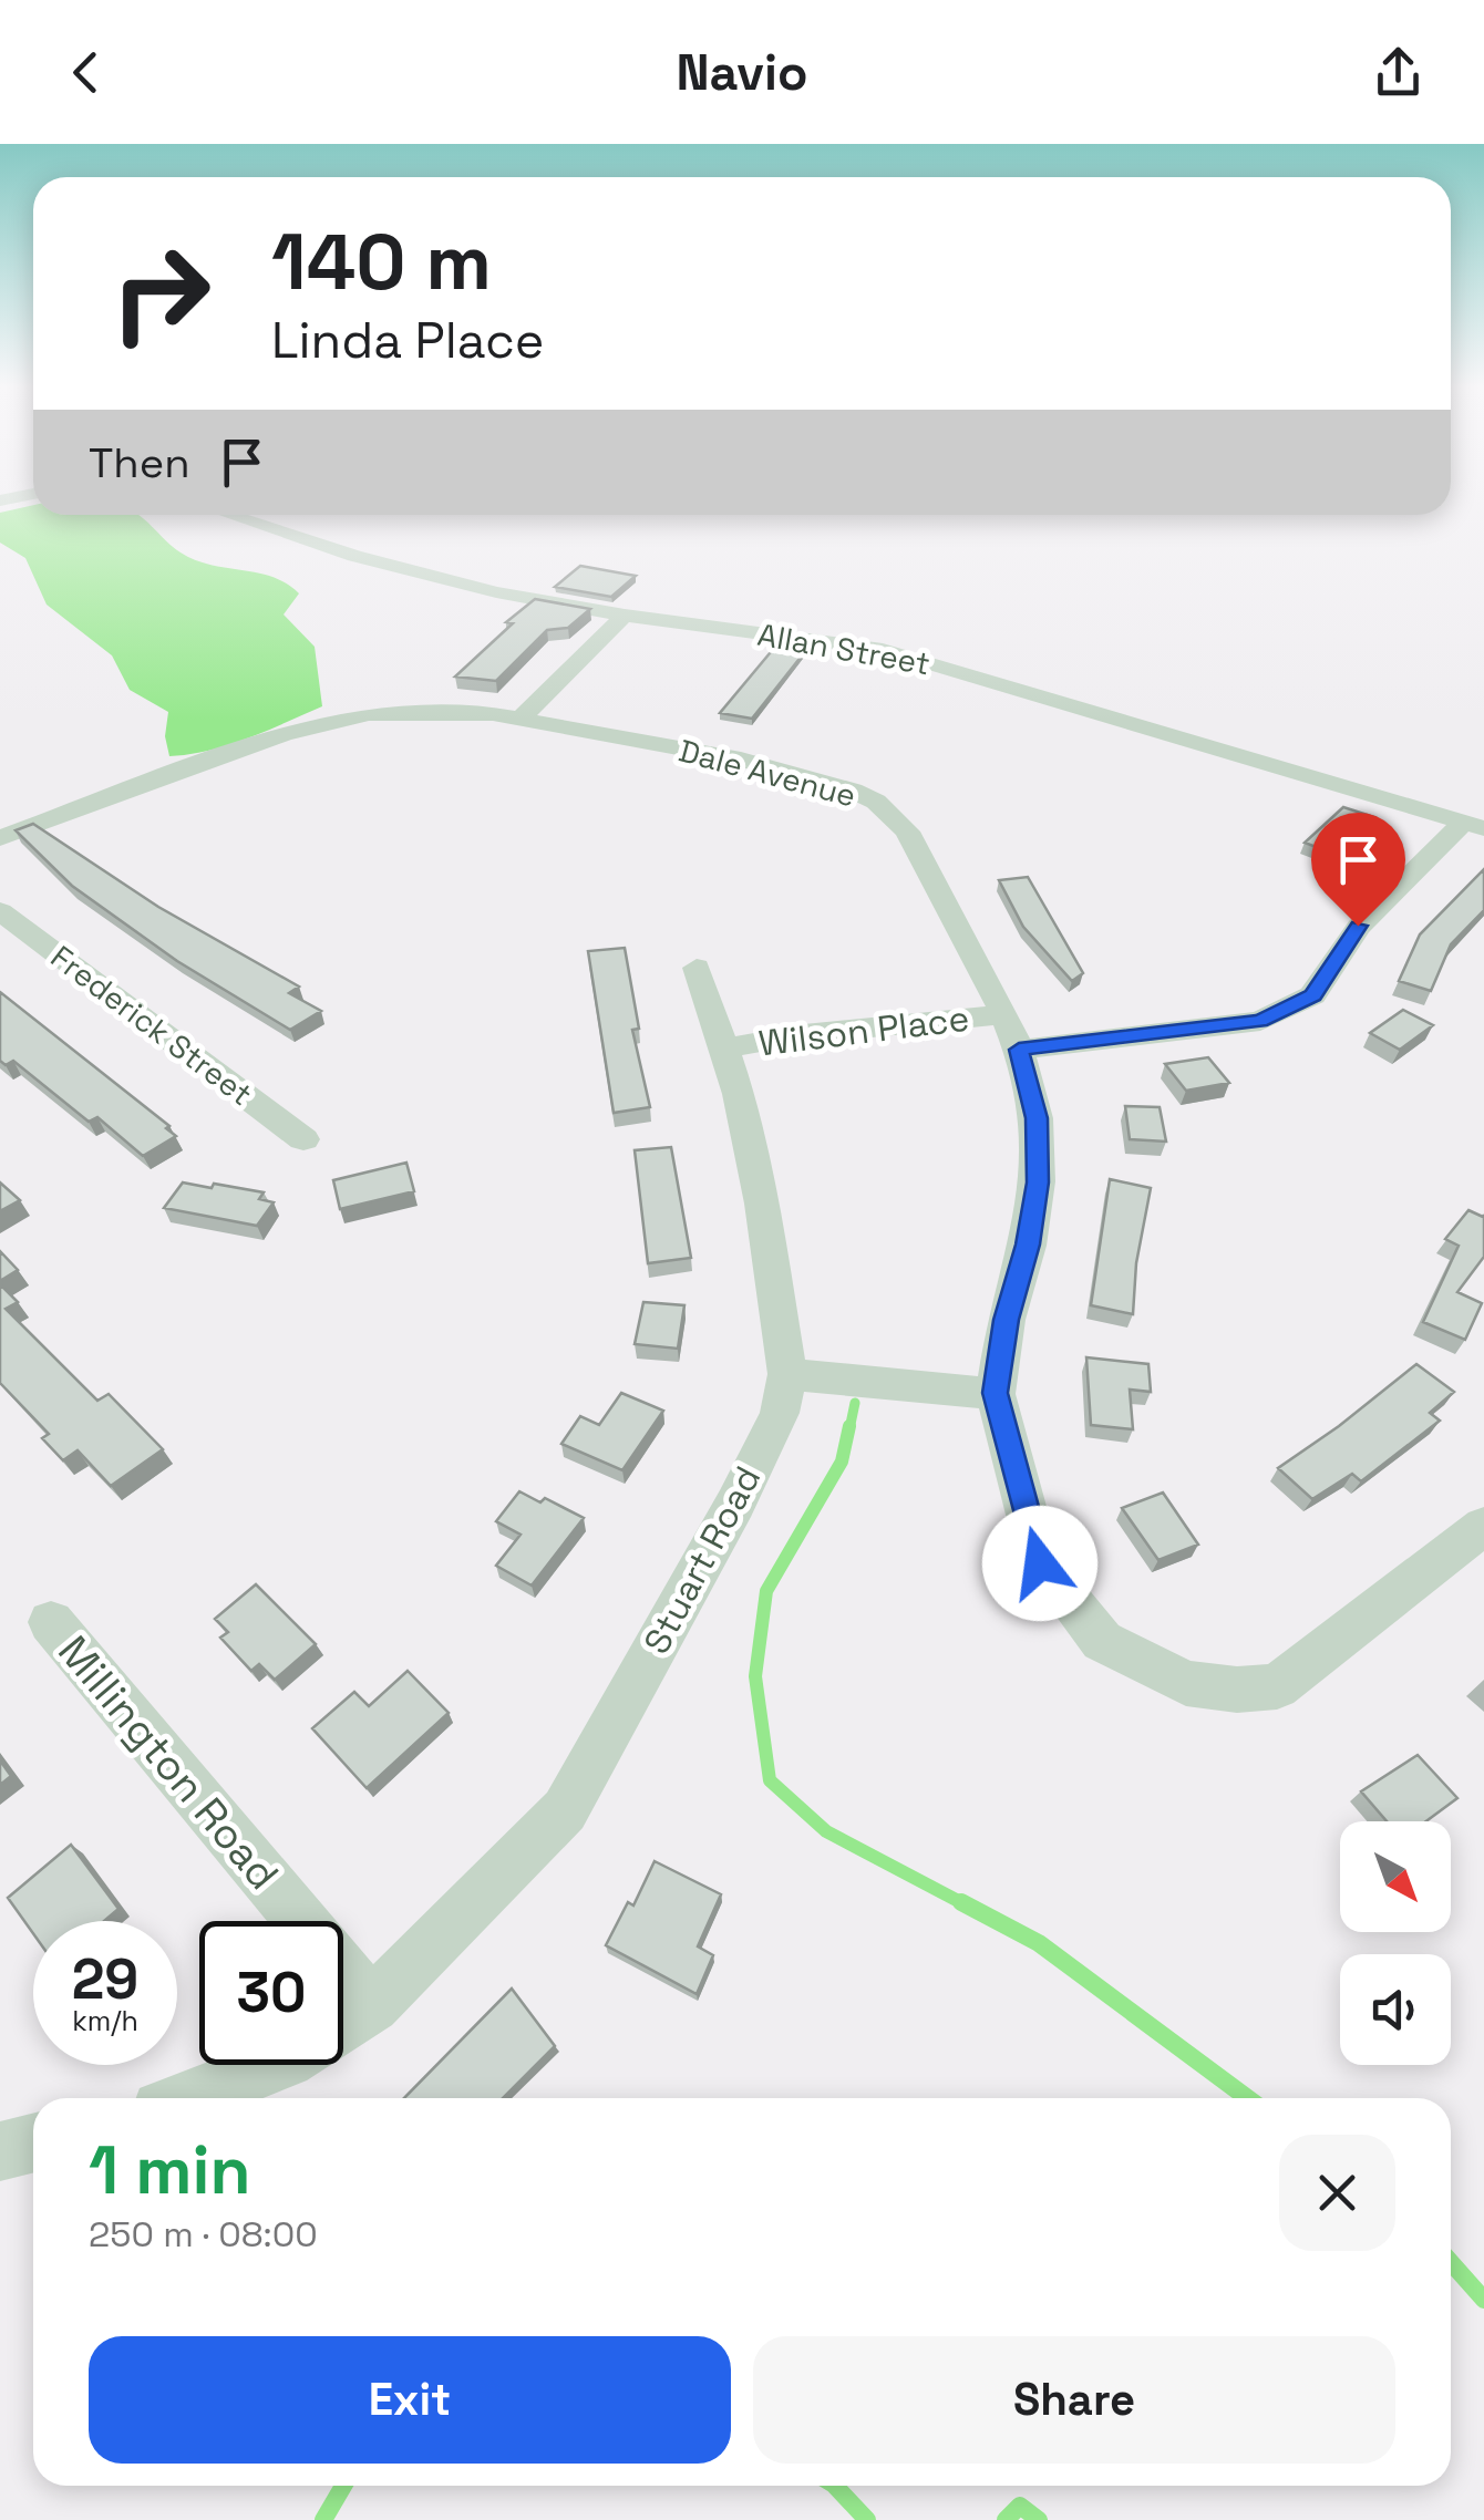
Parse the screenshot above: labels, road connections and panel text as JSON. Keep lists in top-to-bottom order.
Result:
{
  "streets": {
    "street": [
      "Allan Street",
      "Dale Avenue",
      "Frederick Street",
      "Wilson Place",
      "Stuart Road",
      "Millington Road"
    ]
  },
  "crossings": [
    ["Dale Avenue", "Wilson Place"],
    ["Wilson Place", "Stuart Road"],
    ["Stuart Road", "Millington Road"]
  ],
  "north": "bottom right",
  "page": {
    "header": "Navio",
    "turn": ["140 m", "Linda Place"],
    "then": "Then",
    "speed": "29 km/h",
    "limit": "30",
    "heading": ["1 min", "250 m · 08:00"],
    "buttons": ["Exit", "Share"]
  }
}
